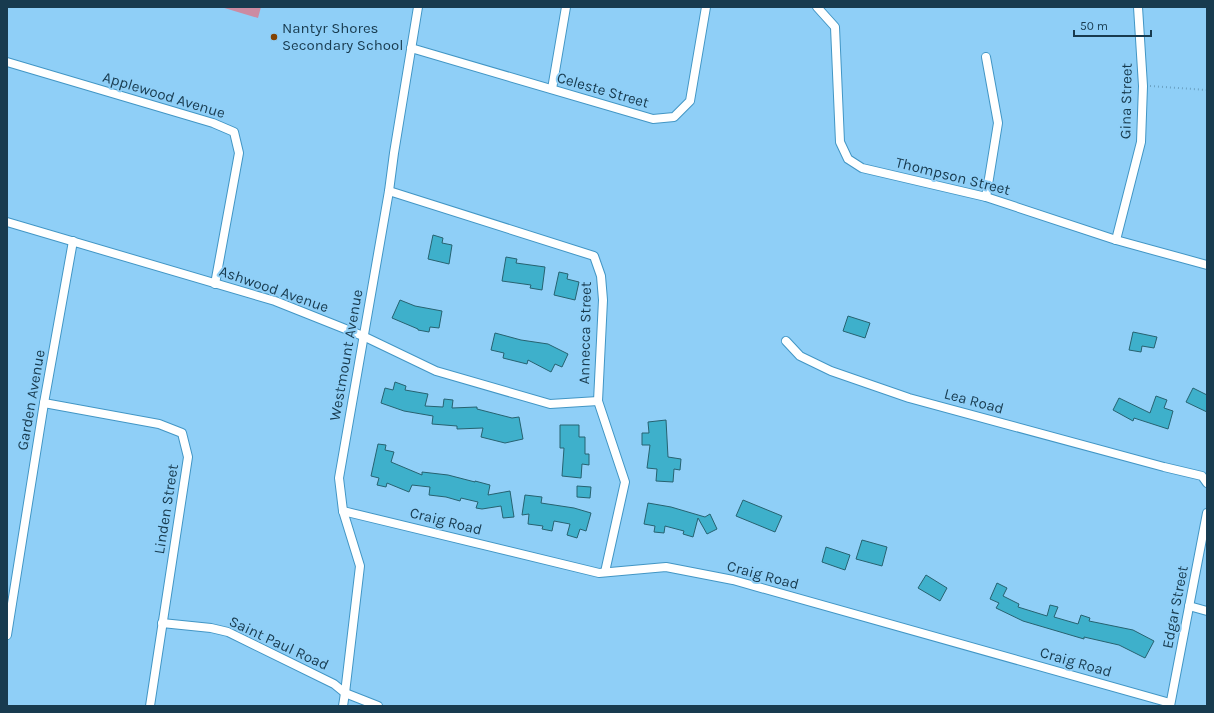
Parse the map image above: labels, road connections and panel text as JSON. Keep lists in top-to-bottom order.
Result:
{
  "streets": {
    "street": [
      "Celeste Street",
      "Applewood Avenue",
      "Gina Street",
      "Thompson Street",
      "Ashwood Avenue",
      "Annecca Street",
      "Westmount Avenue",
      "Garden Avenue",
      "Lea Road",
      "Linden Street",
      "Craig Road",
      "Edgar Street",
      "Saint Paul Road"
    ]
  },
  "crossings": [
    ["Celeste Street", "Westmount Avenue"],
    ["Applewood Avenue", "Ashwood Avenue"],
    ["Gina Street", "Thompson Street"],
    ["Ashwood Avenue", "Annecca Street"],
    ["Ashwood Avenue", "Westmount Avenue"],
    ["Ashwood Avenue", "Garden Avenue"],
    ["Annecca Street", "Westmount Avenue"],
    ["Annecca Street", "Craig Road"],
    ["Westmount Avenue", "Craig Road"],
    ["Westmount Avenue", "Saint Paul Road"],
    ["Garden Avenue", "Linden Street"],
    ["Linden Street", "Saint Paul Road"],
    ["Craig Road", "Edgar Street"]
  ],
  "places": ["Nantyr Shores Secondary School"],
  "scale_bar": "50 m"
}
